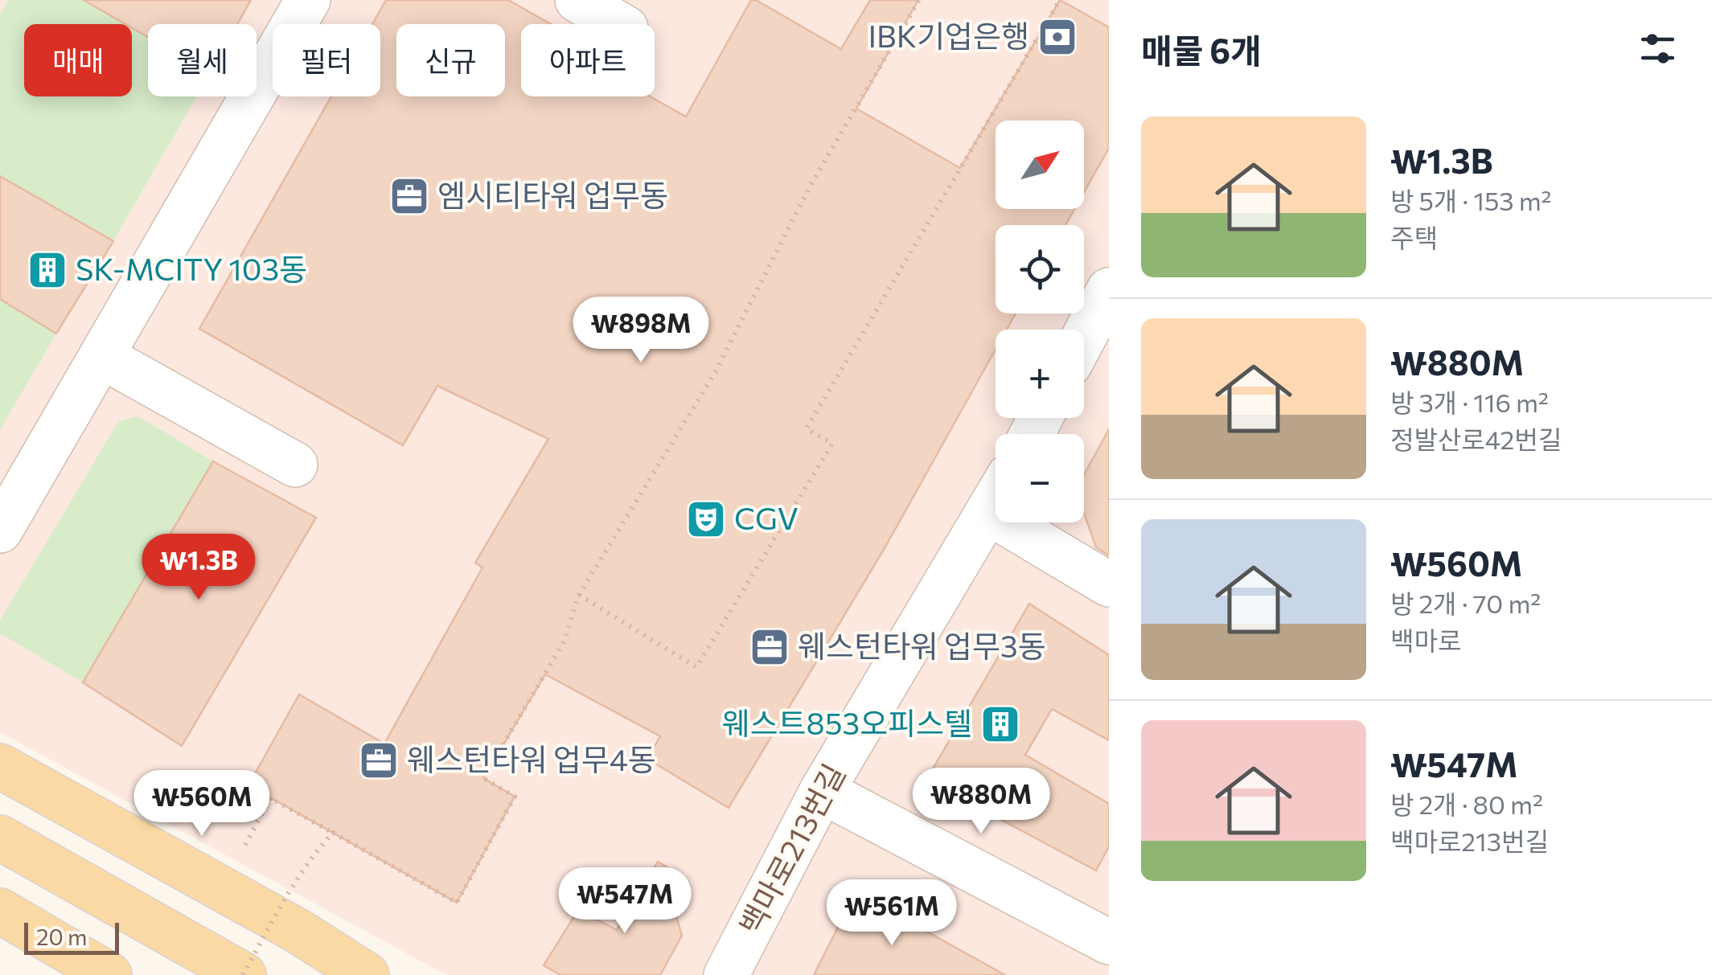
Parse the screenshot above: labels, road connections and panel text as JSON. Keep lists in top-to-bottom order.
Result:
{
  "streets": {
    "street": ["백마로213번길"]
  },
  "places": {
    "bank": ["IBK기업은행"],
    "office": ["엠시티타워 업무동", "웨스턴타워 업무3동", "웨스턴타워 업무4동"],
    "building": ["SK-MCITY 103동", "웨스트853오피스텔"],
    "theatre": ["CGV"]
  },
  "scale_bar": "20 m",
  "north": "top right",
  "page": {
    "heading": "매물 6개",
    "chip": [
      "매매",
      "월세",
      "필터",
      "신규",
      "아파트"
    ],
    "list": [
      {
        "name": "₩1.3B",
        "note": "방 5개 · 153 m² · 주택"
      },
      {
        "name": "₩880M",
        "note": "방 3개 · 116 m² · 정발산로42번길"
      },
      {
        "name": "₩560M",
        "note": "방 2개 · 70 m² · 백마로"
      },
      {
        "name": "₩547M",
        "note": "방 2개 · 80 m² · 백마로213번길"
      }
    ],
    "map_buttons": ["+", "−"],
    "price": [
      "₩898M",
      "₩1.3B",
      "₩880M",
      "₩560M",
      "₩547M",
      "₩561M"
    ],
    "scale": "20 m"
  }
}
